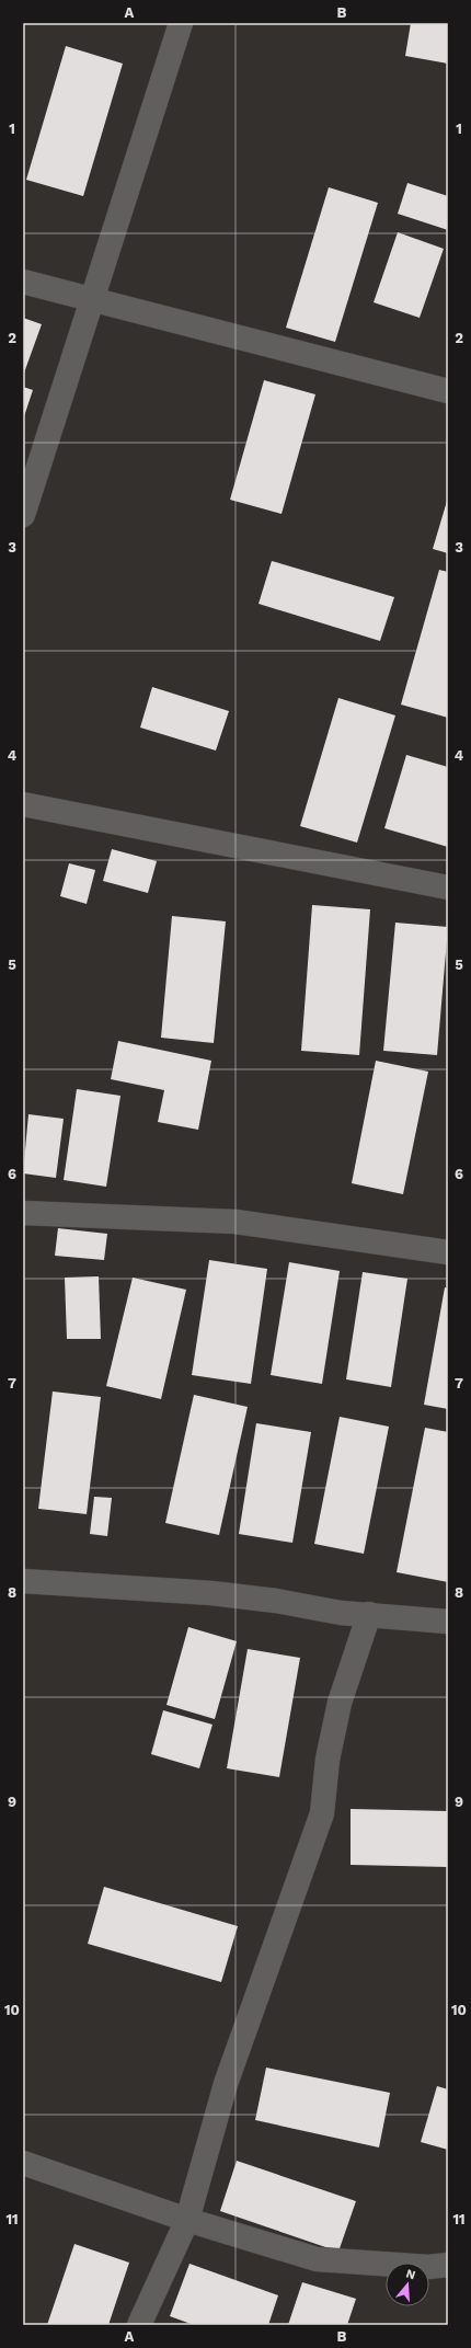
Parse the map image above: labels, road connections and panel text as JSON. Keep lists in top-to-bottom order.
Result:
{
  "north": "top",
  "grid": {
    "columns": ["A", "B"],
    "rows": [
      "1",
      "2",
      "3",
      "4",
      "5",
      "6",
      "7",
      "8",
      "9",
      "10",
      "11"
    ]
  }
}
